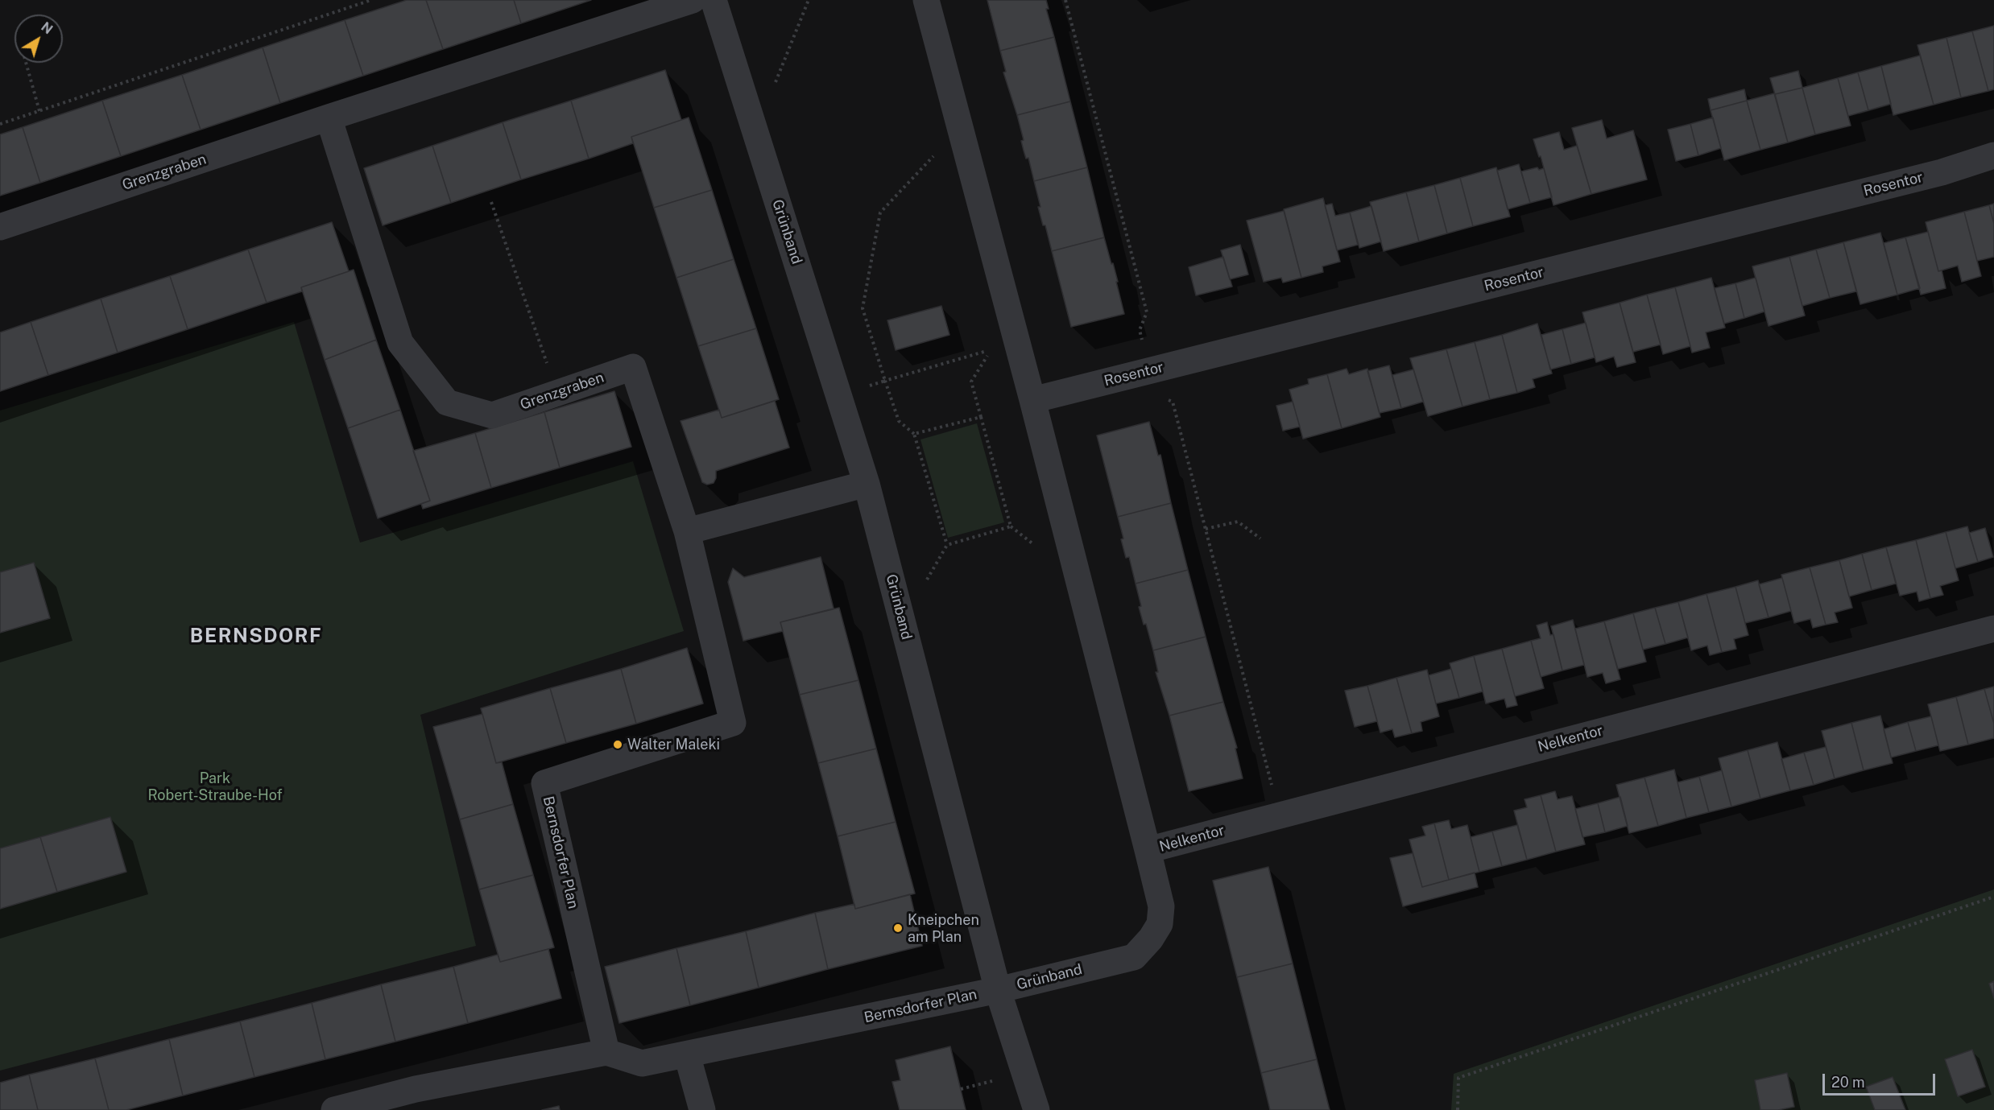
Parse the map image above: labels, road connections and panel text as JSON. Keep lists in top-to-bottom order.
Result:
{
  "streets": {
    "street": [
      "Grenzgraben",
      "Rosentor",
      "Grünband",
      "Nelkentor",
      "Bernsdorfer Plan"
    ]
  },
  "crossings": [
    ["Grenzgraben", "Bernsdorfer Plan"],
    ["Rosentor", "Grünband"],
    ["Grünband", "Nelkentor"],
    ["Grünband", "Bernsdorfer Plan"]
  ],
  "districts": ["BERNSDORF"],
  "parks": ["Park Robert-Straube-Hof"],
  "places": ["Walter Maleki", "Kneipchen am Plan"],
  "scale_bar": "20 m",
  "north": "top right"
}
